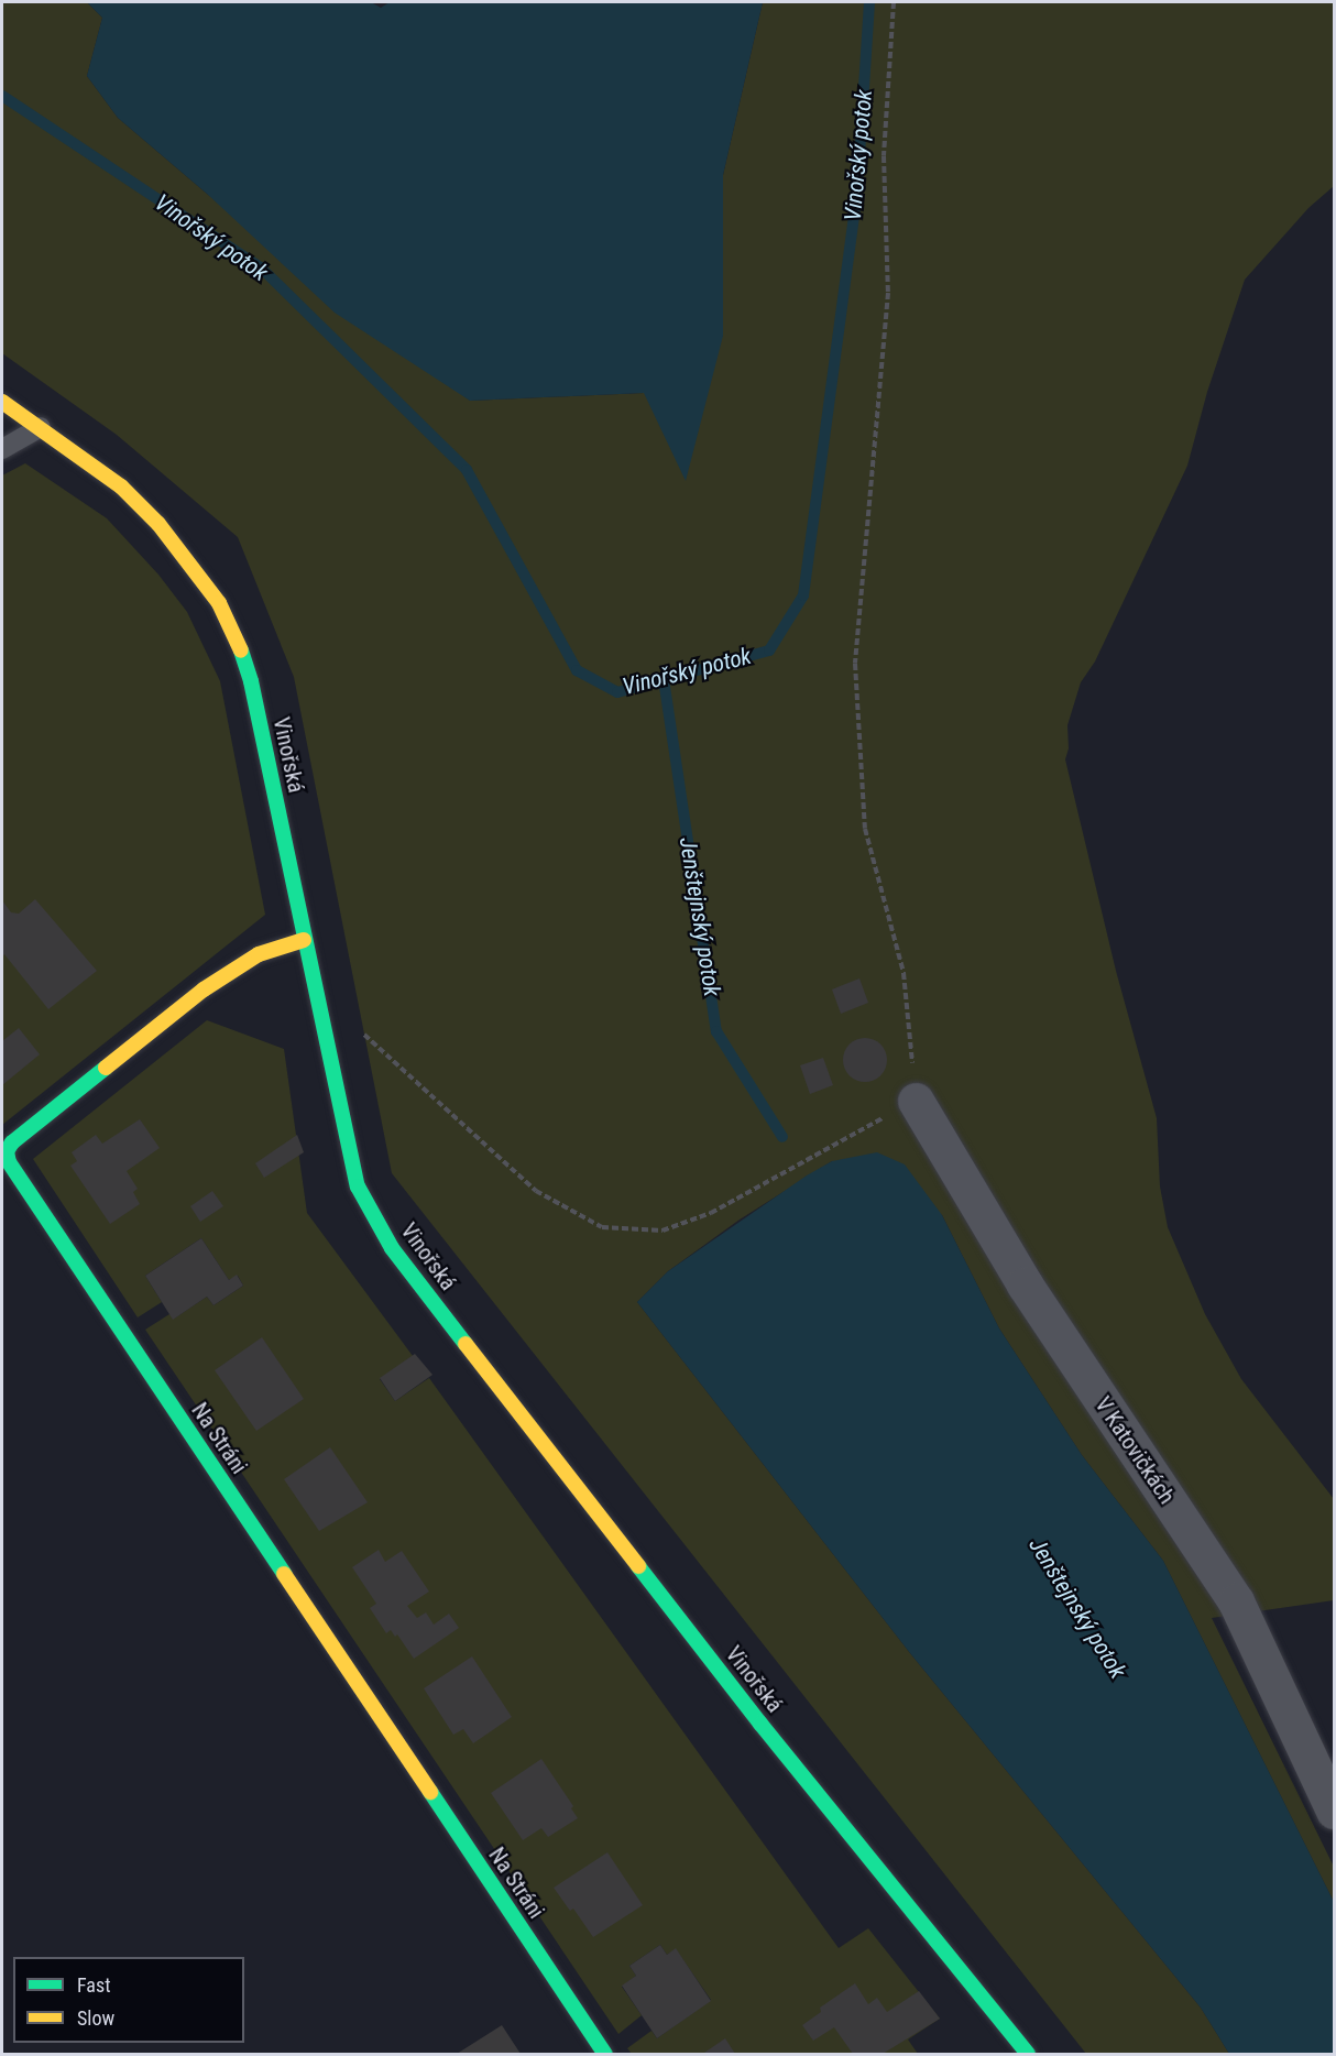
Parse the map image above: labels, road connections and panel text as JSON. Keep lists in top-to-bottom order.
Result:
{
  "streets": {
    "street": ["Vinořská", "Na Stráni", "V Katovičkách"]
  },
  "crossings": [
    ["Vinořská", "Na Stráni"]
  ],
  "water": ["Vinořský potok", "Jenštejnský potok"],
  "legend": ["Fast", "Slow"]
}
